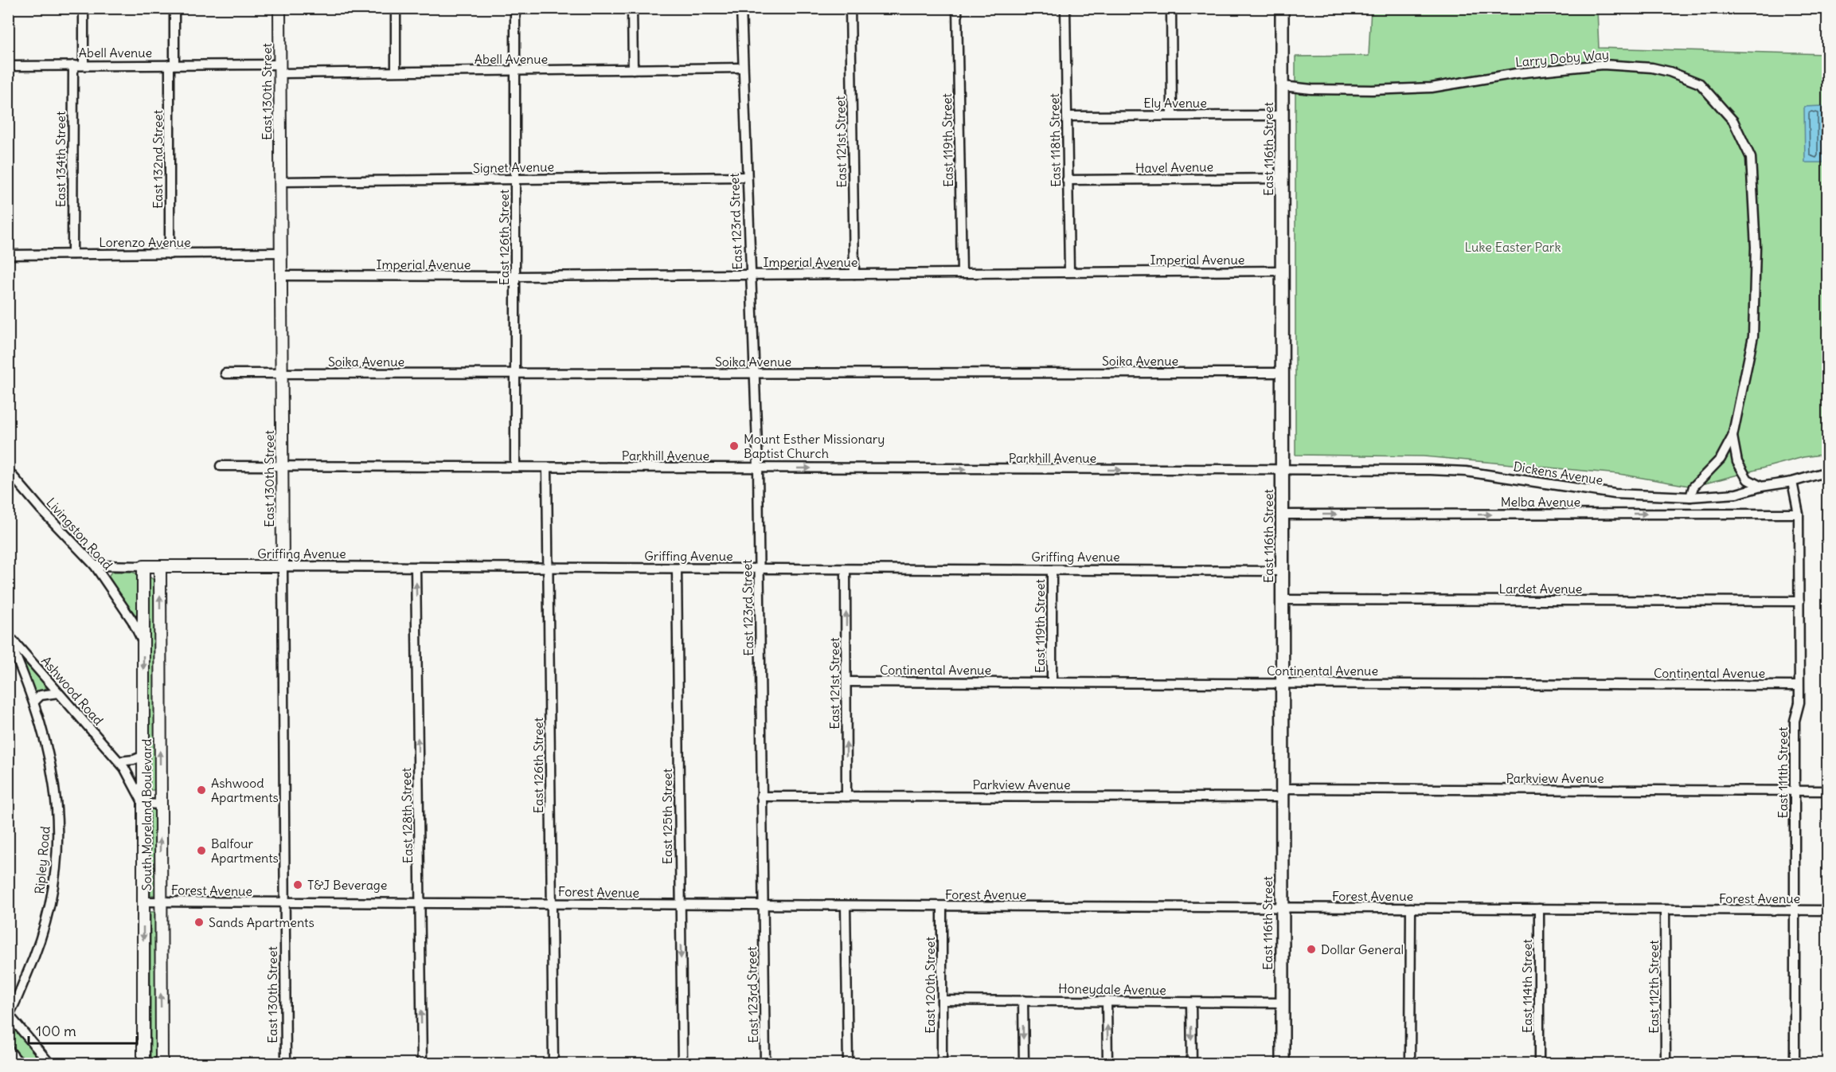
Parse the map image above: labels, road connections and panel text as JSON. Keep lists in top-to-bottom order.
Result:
{
  "streets": {
    "main road": ["East 116th Street"],
    "street": [
      "Abell Avenue",
      "Larry Doby Way",
      "East 130th Street",
      "Ely Avenue",
      "East 119th Street",
      "East 118th Street",
      "East 121st Street",
      "East 134th Street",
      "East 132nd Street",
      "Signet Avenue",
      "Havel Avenue",
      "East 123rd Street",
      "East 126th Street",
      "Lorenzo Avenue",
      "Imperial Avenue",
      "Soika Avenue",
      "Parkhill Avenue",
      "Dickens Avenue",
      "Melba Avenue",
      "Livingston Road",
      "Griffing Avenue",
      "Lardet Avenue",
      "Continental Avenue",
      "Ashwood Road",
      "East 111th Street",
      "Parkview Avenue",
      "South Moreland Boulevard",
      "East 128th Street",
      "East 125th Street",
      "Ripley Road",
      "Forest Avenue",
      "East 120th Street",
      "East 114th Street",
      "East 112th Street",
      "Honeydale Avenue"
    ]
  },
  "crossings": [
    ["Abell Avenue", "East 130th Street"],
    ["Abell Avenue", "East 134th Street"],
    ["Abell Avenue", "East 132nd Street"],
    ["Abell Avenue", "East 123rd Street"],
    ["Abell Avenue", "East 126th Street"],
    ["Larry Doby Way", "East 116th Street"],
    ["Larry Doby Way", "Dickens Avenue"],
    ["East 130th Street", "Signet Avenue"],
    ["East 130th Street", "Lorenzo Avenue"],
    ["East 130th Street", "Imperial Avenue"],
    ["East 130th Street", "Soika Avenue"],
    ["East 130th Street", "Parkhill Avenue"],
    ["East 130th Street", "Griffing Avenue"],
    ["East 130th Street", "Forest Avenue"],
    ["Ely Avenue", "East 118th Street"],
    ["Ely Avenue", "East 116th Street"],
    ["East 119th Street", "Imperial Avenue"],
    ["East 119th Street", "Griffing Avenue"],
    ["East 119th Street", "Continental Avenue"],
    ["East 118th Street", "Havel Avenue"],
    ["East 118th Street", "Imperial Avenue"],
    ["East 121st Street", "Imperial Avenue"],
    ["East 121st Street", "Griffing Avenue"],
    ["East 121st Street", "Continental Avenue"],
    ["East 121st Street", "Parkview Avenue"],
    ["East 116th Street", "Havel Avenue"],
    ["East 116th Street", "Imperial Avenue"],
    ["East 116th Street", "Soika Avenue"],
    ["East 116th Street", "Parkhill Avenue"],
    ["East 116th Street", "Dickens Avenue"],
    ["East 116th Street", "Melba Avenue"],
    ["East 116th Street", "Griffing Avenue"],
    ["East 116th Street", "Lardet Avenue"],
    ["East 116th Street", "Continental Avenue"],
    ["East 116th Street", "Parkview Avenue"],
    ["East 116th Street", "Forest Avenue"],
    ["East 116th Street", "Honeydale Avenue"],
    ["East 134th Street", "Lorenzo Avenue"],
    ["East 132nd Street", "Lorenzo Avenue"],
    ["Signet Avenue", "East 123rd Street"],
    ["Signet Avenue", "East 126th Street"],
    ["East 123rd Street", "Imperial Avenue"],
    ["East 123rd Street", "Soika Avenue"],
    ["East 123rd Street", "Parkhill Avenue"],
    ["East 123rd Street", "Griffing Avenue"],
    ["East 123rd Street", "Parkview Avenue"],
    ["East 123rd Street", "Forest Avenue"],
    ["East 126th Street", "Imperial Avenue"],
    ["East 126th Street", "Soika Avenue"],
    ["East 126th Street", "Parkhill Avenue"],
    ["East 126th Street", "Griffing Avenue"],
    ["East 126th Street", "Forest Avenue"],
    ["Parkhill Avenue", "Dickens Avenue"],
    ["Dickens Avenue", "East 111th Street"],
    ["Melba Avenue", "East 111th Street"],
    ["Livingston Road", "Griffing Avenue"],
    ["Livingston Road", "South Moreland Boulevard"],
    ["Griffing Avenue", "South Moreland Boulevard"],
    ["Griffing Avenue", "East 128th Street"],
    ["Griffing Avenue", "East 125th Street"],
    ["Lardet Avenue", "East 111th Street"],
    ["Continental Avenue", "East 111th Street"],
    ["Ashwood Road", "South Moreland Boulevard"],
    ["Ashwood Road", "Ripley Road"],
    ["East 111th Street", "Parkview Avenue"],
    ["East 111th Street", "Forest Avenue"],
    ["South Moreland Boulevard", "Forest Avenue"],
    ["East 128th Street", "Forest Avenue"],
    ["East 125th Street", "Forest Avenue"],
    ["Forest Avenue", "East 120th Street"],
    ["Forest Avenue", "East 114th Street"],
    ["Forest Avenue", "East 112th Street"],
    ["East 120th Street", "Honeydale Avenue"]
  ],
  "one_way": [
    "East 121st Street",
    "Parkhill Avenue",
    "Melba Avenue",
    "East 128th Street"
  ],
  "parks": ["Luke Easter Park"],
  "places": [
    "Mount Esther Missionary Baptist Church",
    "Ashwood Apartments",
    "Balfour Apartments",
    "T&J Beverage",
    "Sands Apartments",
    "Dollar General"
  ],
  "scale_bar": "100 m"
}
